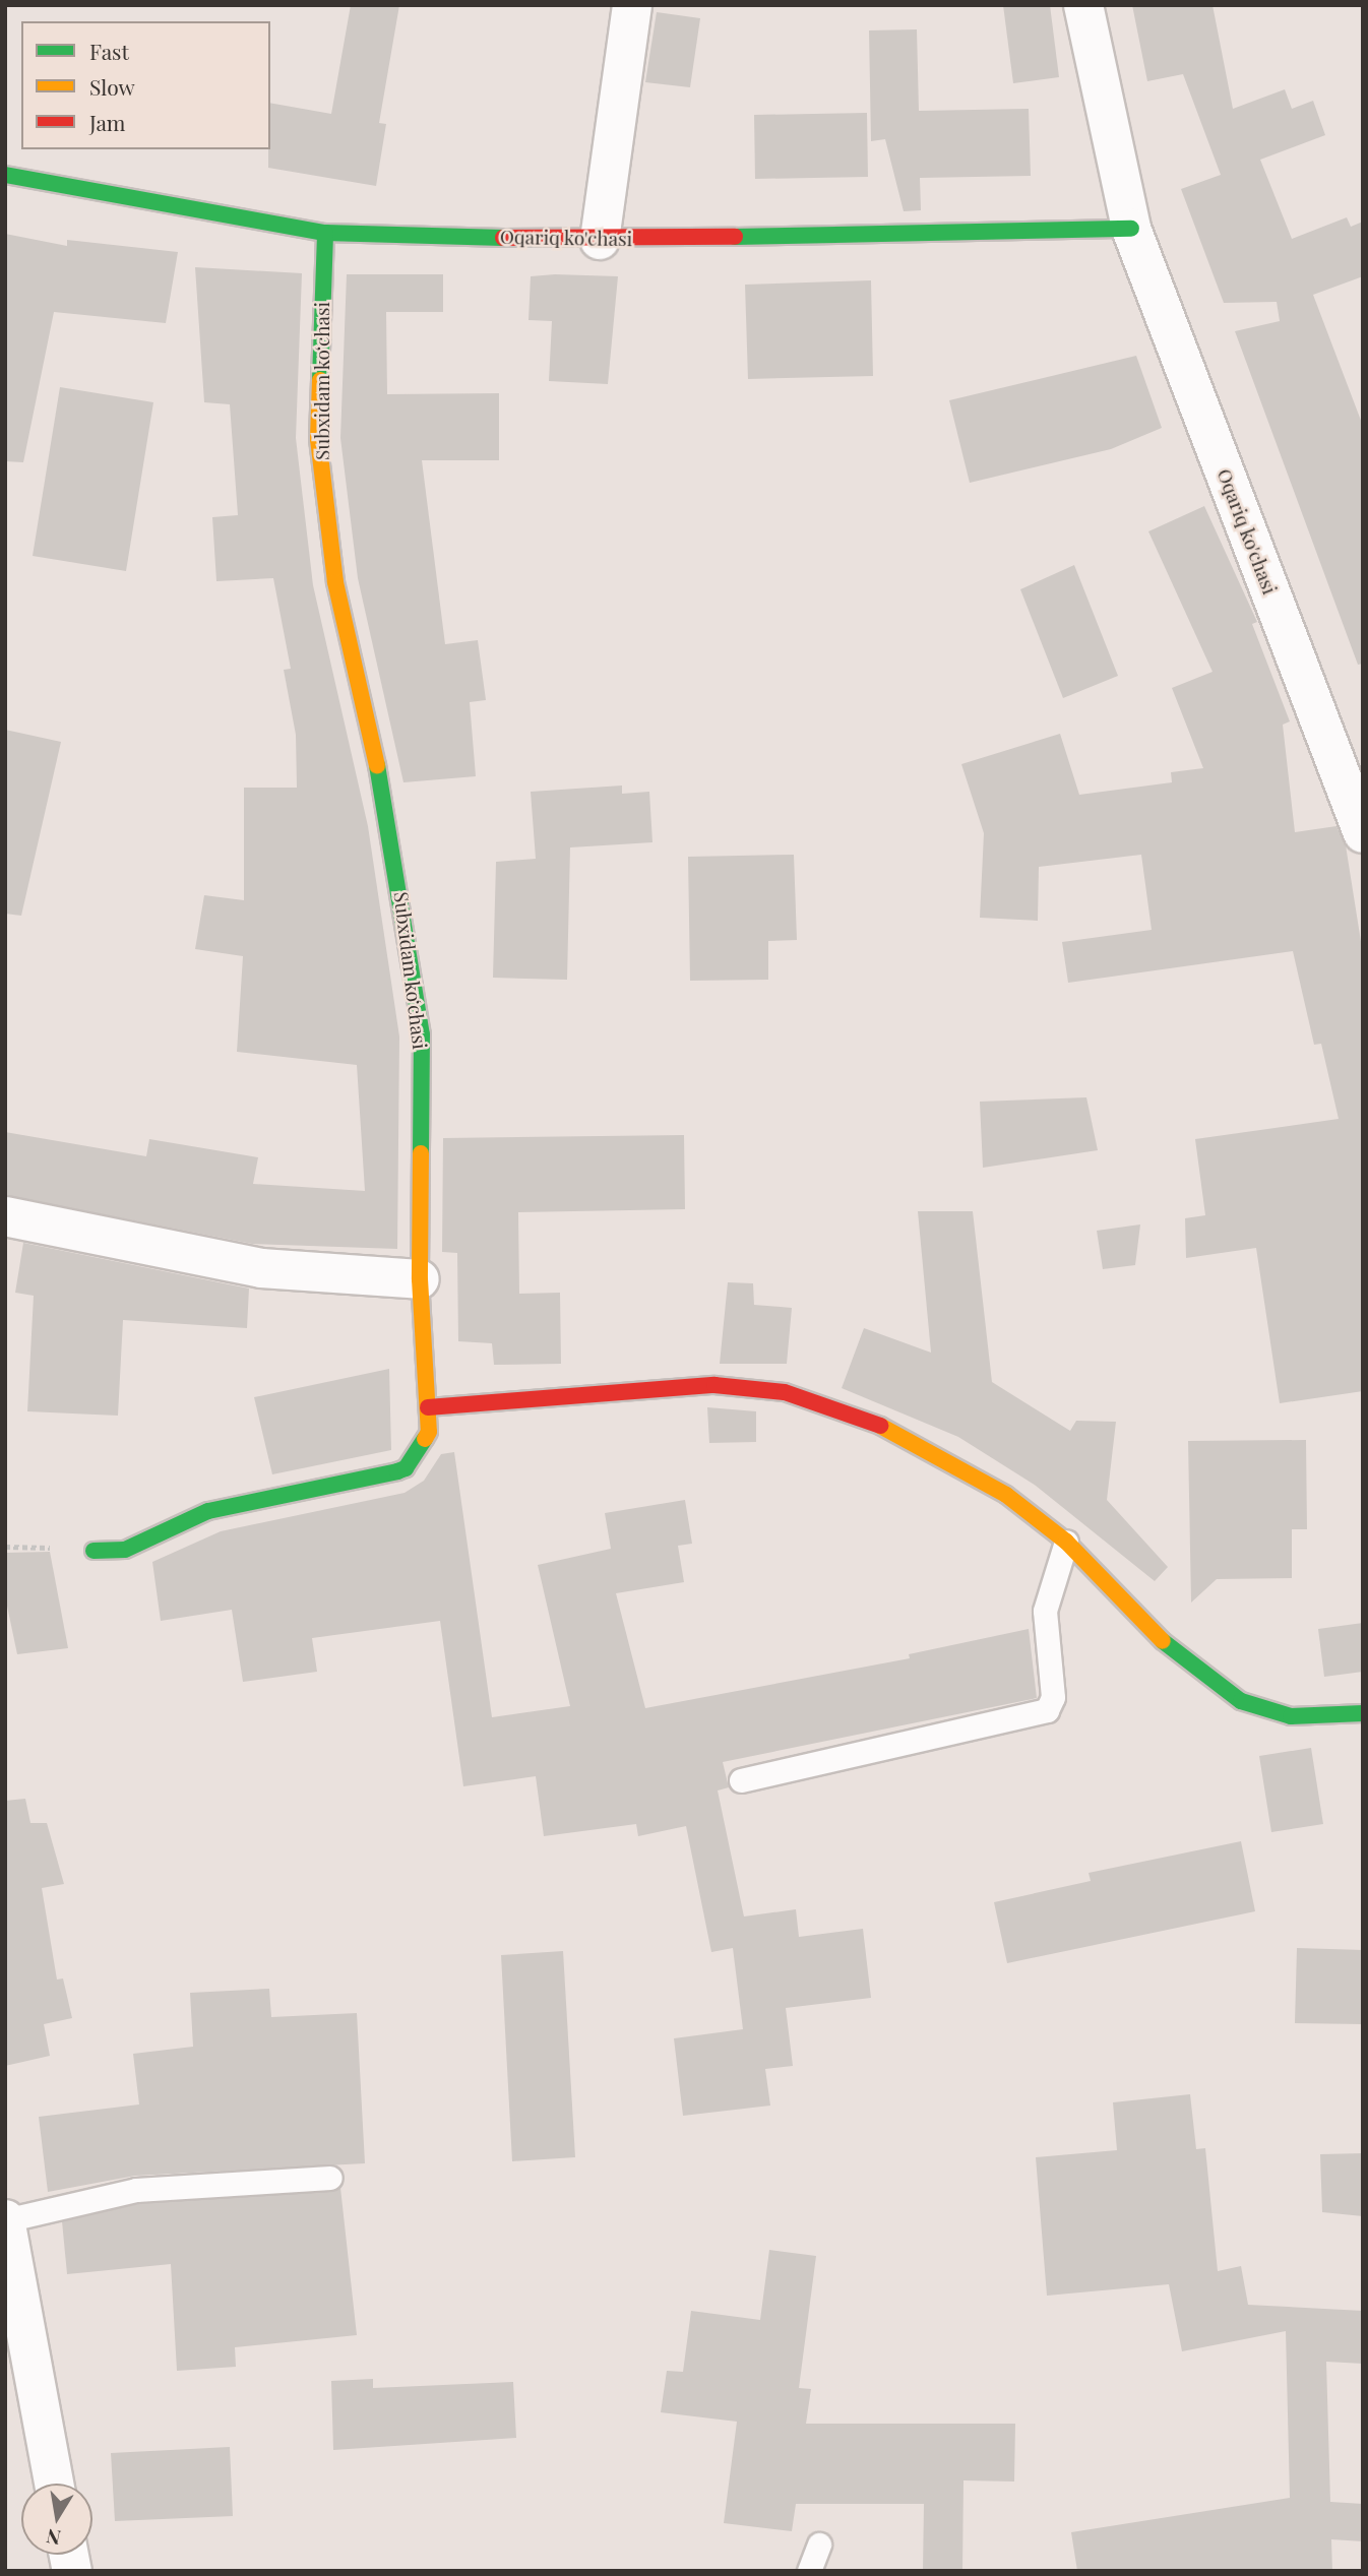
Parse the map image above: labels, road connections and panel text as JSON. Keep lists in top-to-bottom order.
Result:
{
  "streets": {
    "street": ["Oqariq ko'chasi", "Subxidam koʻchasi"]
  },
  "crossings": [
    ["Oqariq ko'chasi", "Subxidam koʻchasi"]
  ],
  "legend": ["Fast", "Slow", "Jam"],
  "north": "bottom"
}
